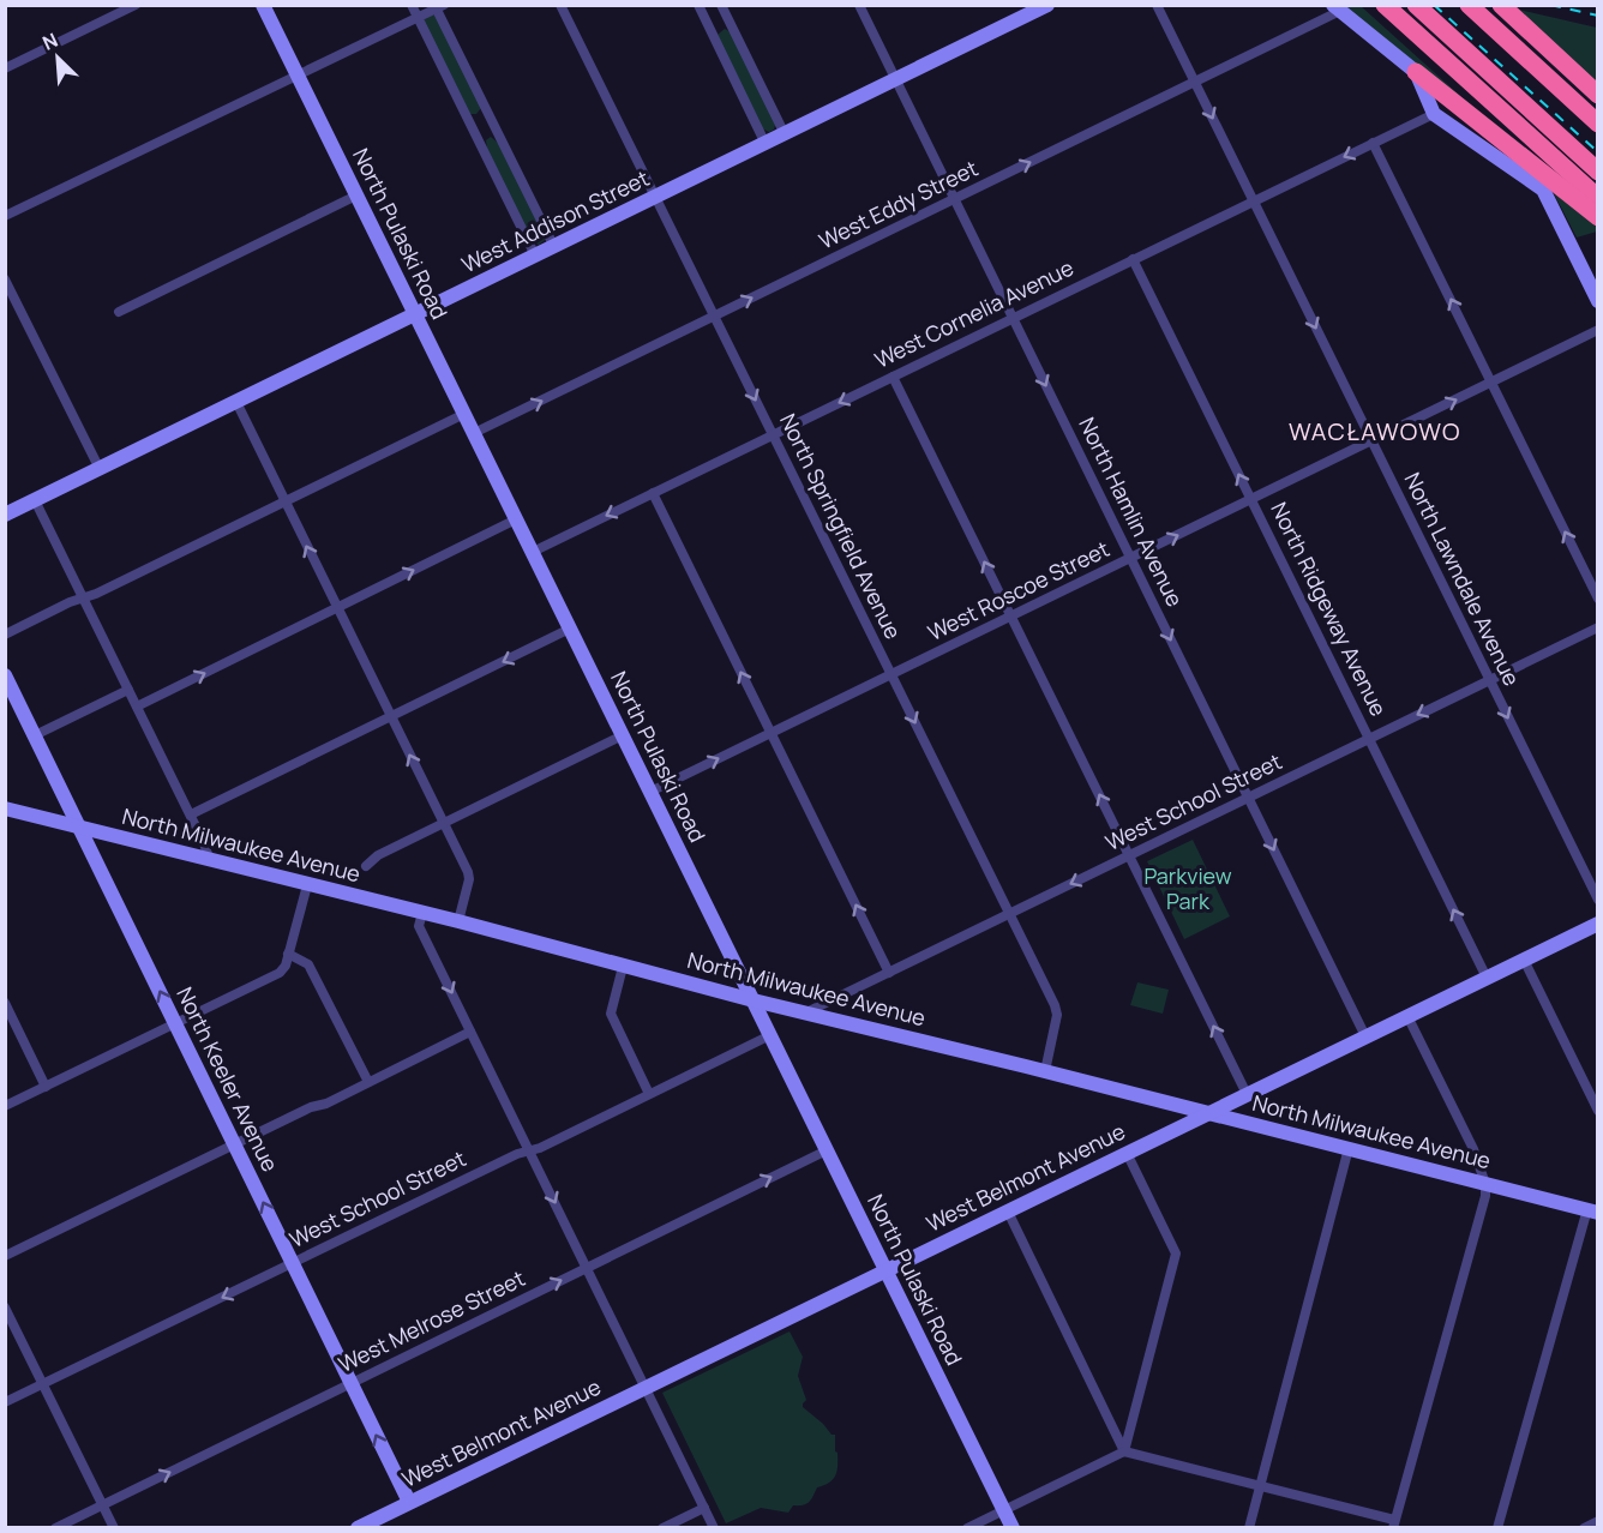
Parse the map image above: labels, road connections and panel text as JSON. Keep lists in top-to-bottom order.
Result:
{
  "streets": {
    "main road": [
      "West Addison Street",
      "North Pulaski Road",
      "North Milwaukee Avenue",
      "North Keeler Avenue",
      "West Belmont Avenue"
    ],
    "street": [
      "West Eddy Street",
      "West Cornelia Avenue",
      "North Hamlin Avenue",
      "North Springfield Avenue",
      "North Lawndale Avenue",
      "West Roscoe Street",
      "North Ridgeway Avenue",
      "West School Street",
      "West Melrose Street"
    ]
  },
  "crossings": [
    ["West Eddy Street", "North Pulaski Road"],
    ["West Eddy Street", "North Hamlin Avenue"],
    ["West Eddy Street", "North Springfield Avenue"],
    ["West Eddy Street", "North Lawndale Avenue"],
    ["West Addison Street", "North Pulaski Road"],
    ["West Addison Street", "North Hamlin Avenue"],
    ["West Addison Street", "North Springfield Avenue"],
    ["North Pulaski Road", "West Cornelia Avenue"],
    ["North Pulaski Road", "West Roscoe Street"],
    ["North Pulaski Road", "West School Street"],
    ["North Pulaski Road", "North Milwaukee Avenue"],
    ["North Pulaski Road", "West Belmont Avenue"],
    ["North Pulaski Road", "West Melrose Street"],
    ["West Cornelia Avenue", "North Hamlin Avenue"],
    ["West Cornelia Avenue", "North Springfield Avenue"],
    ["West Cornelia Avenue", "North Lawndale Avenue"],
    ["West Cornelia Avenue", "North Ridgeway Avenue"],
    ["North Hamlin Avenue", "West Roscoe Street"],
    ["North Hamlin Avenue", "West School Street"],
    ["North Hamlin Avenue", "West Belmont Avenue"],
    ["North Springfield Avenue", "West Roscoe Street"],
    ["North Springfield Avenue", "West School Street"],
    ["North Springfield Avenue", "North Milwaukee Avenue"],
    ["North Lawndale Avenue", "West Roscoe Street"],
    ["North Lawndale Avenue", "West School Street"],
    ["West Roscoe Street", "North Ridgeway Avenue"],
    ["North Ridgeway Avenue", "West School Street"],
    ["North Ridgeway Avenue", "West Belmont Avenue"],
    ["West School Street", "North Milwaukee Avenue"],
    ["West School Street", "North Keeler Avenue"],
    ["North Milwaukee Avenue", "North Keeler Avenue"],
    ["North Milwaukee Avenue", "West Belmont Avenue"],
    ["North Keeler Avenue", "West Belmont Avenue"],
    ["North Keeler Avenue", "West Melrose Street"]
  ],
  "one_way": [
    "West Eddy Street",
    "West Cornelia Avenue",
    "North Hamlin Avenue",
    "North Lawndale Avenue",
    "West Roscoe Street",
    "North Ridgeway Avenue",
    "North Keeler Avenue",
    "West Melrose Street"
  ],
  "districts": ["WACŁAWOWO"],
  "parks": ["Parkview Park"],
  "north": "top left"
}
